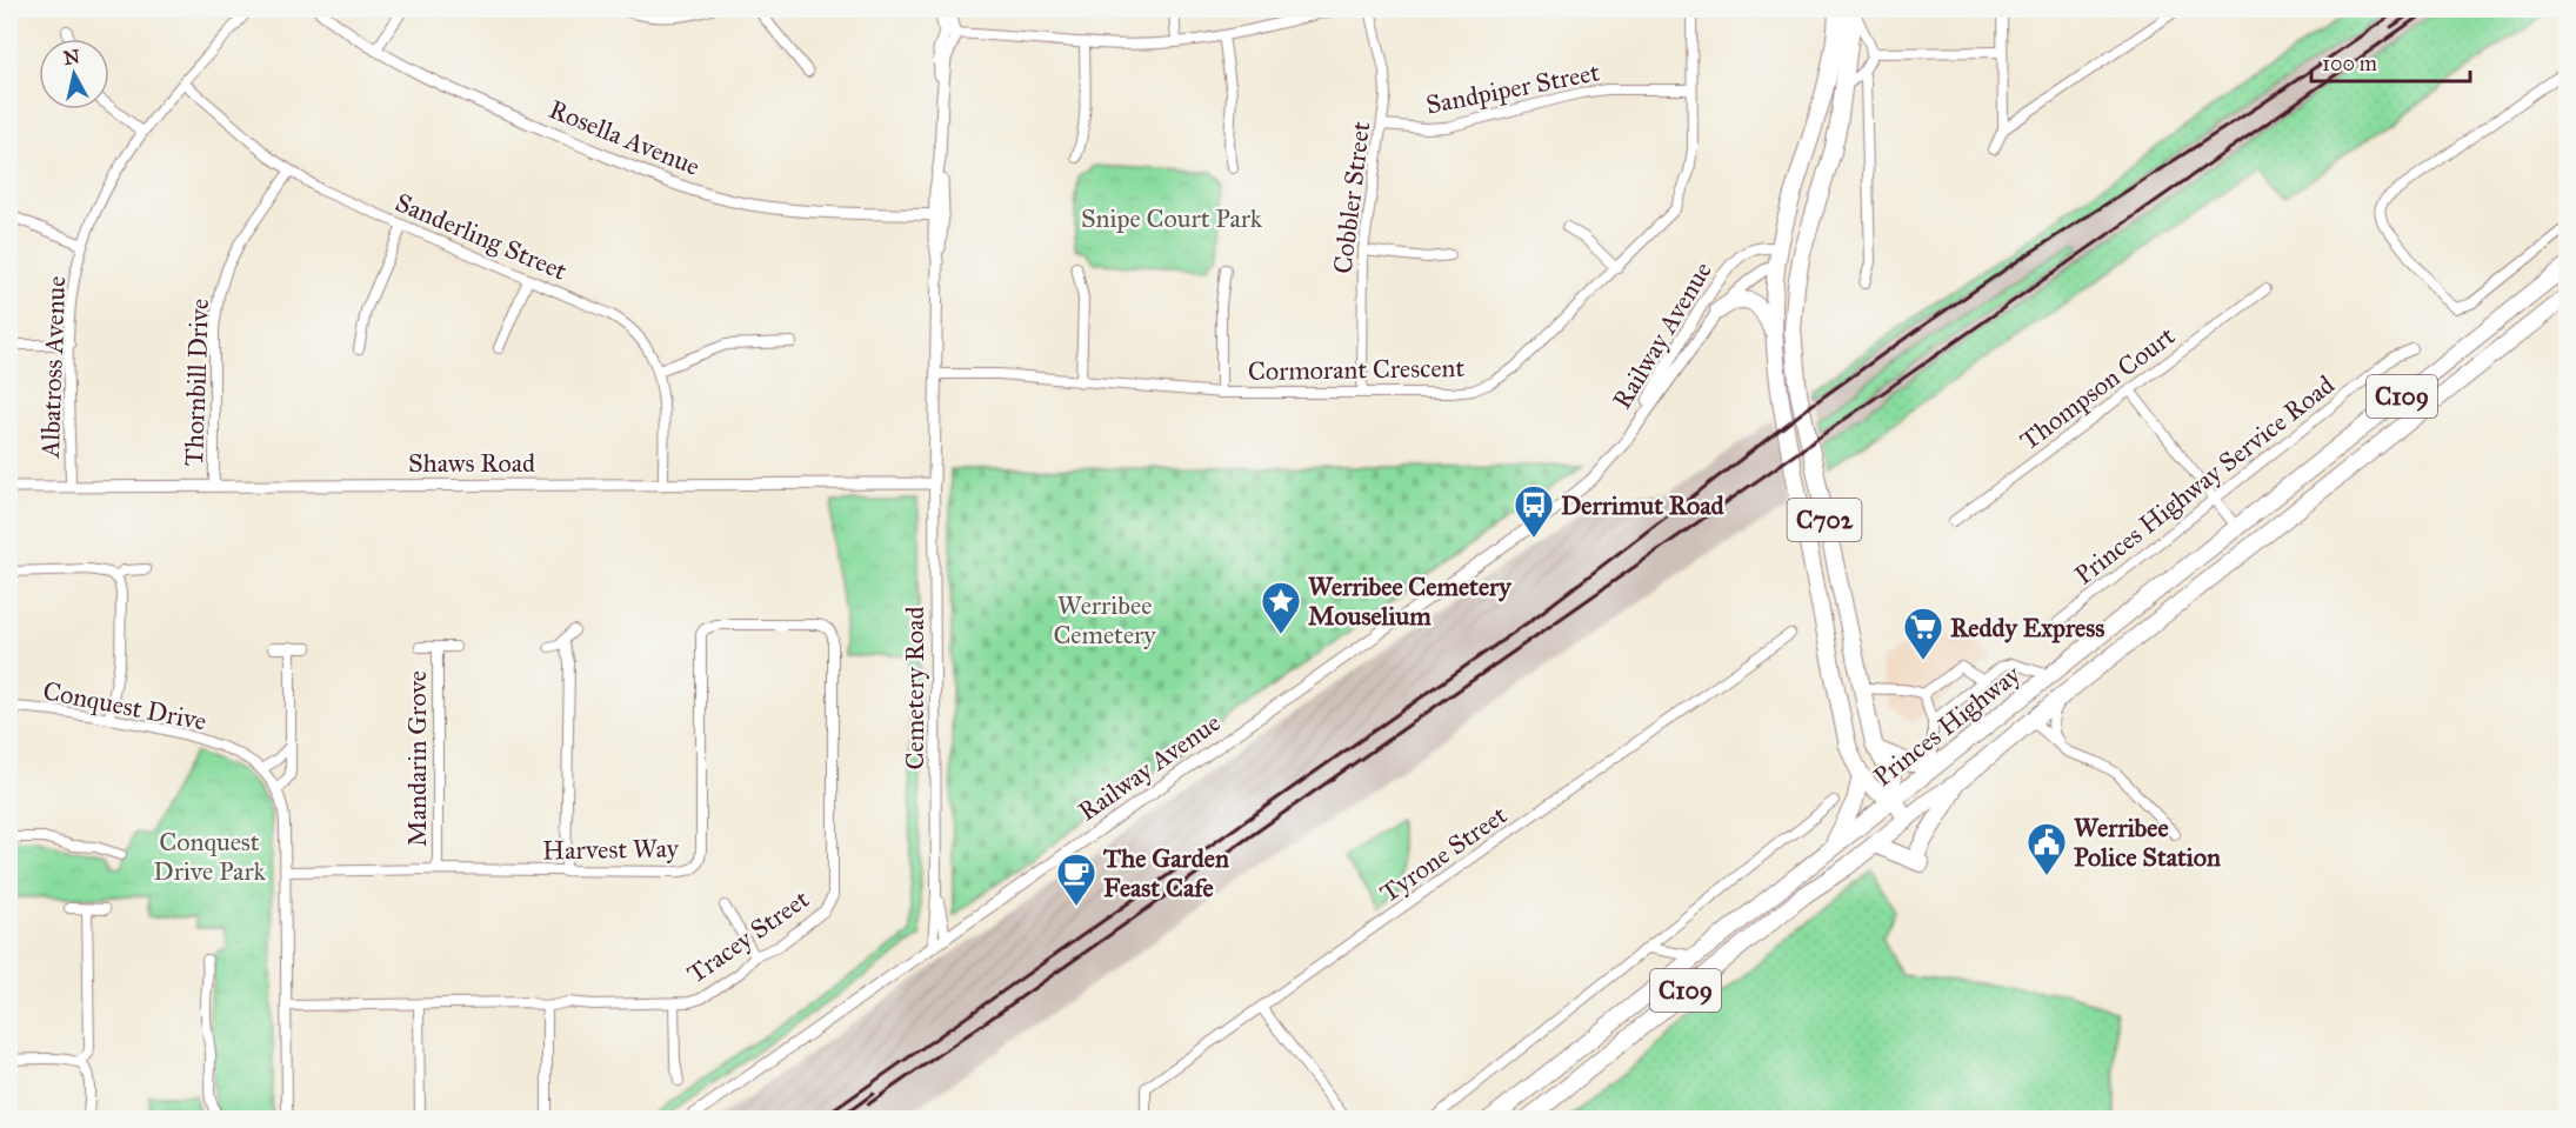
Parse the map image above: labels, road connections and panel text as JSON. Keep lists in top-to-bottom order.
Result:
{
  "streets": {
    "highway": ["C109", "C702", "Princes Highway"],
    "street": [
      "Sandpiper Street",
      "Rosella Avenue",
      "Cobbler Street",
      "Sanderling Street",
      "Railway Avenue",
      "Albatross Avenue",
      "Cormorant Crescent",
      "Thornbill Drive",
      "Thompson Court",
      "Shaws Road",
      "Princes Highway Service Road",
      "Cemetery Road",
      "Conquest Drive",
      "Mandarin Grove",
      "Harvest Way",
      "Tyrone Street",
      "Tracey Street"
    ]
  },
  "crossings": [
    ["Sandpiper Street", "Cobbler Street"],
    ["Sandpiper Street", "Cormorant Crescent"],
    ["Cobbler Street", "Cormorant Crescent"],
    ["Sanderling Street", "Albatross Avenue"],
    ["Sanderling Street", "Thornbill Drive"],
    ["Sanderling Street", "Shaws Road"],
    ["Railway Avenue", "C702"],
    ["Railway Avenue", "Cemetery Road"],
    ["Albatross Avenue", "Shaws Road"],
    ["Thornbill Drive", "Shaws Road"],
    ["Shaws Road", "Cemetery Road"],
    ["C702", "Princes Highway"],
    ["Conquest Drive", "Harvest Way"],
    ["Conquest Drive", "Tracey Street"],
    ["Mandarin Grove", "Harvest Way"],
    ["Harvest Way", "Tracey Street"]
  ],
  "parks": ["Snipe Court Park", "Werribee Cemetery", "Conquest Drive Park"],
  "places": {
    "bus stop": ["Derrimut Road"],
    "place": ["Werribee Cemetery Mouselium"],
    "supermarket": ["Reddy Express"],
    "public building": ["Werribee Police Station"],
    "cafe": ["The Garden Feast Cafe"]
  },
  "scale_bar": "100 m",
  "north": "top"
}
